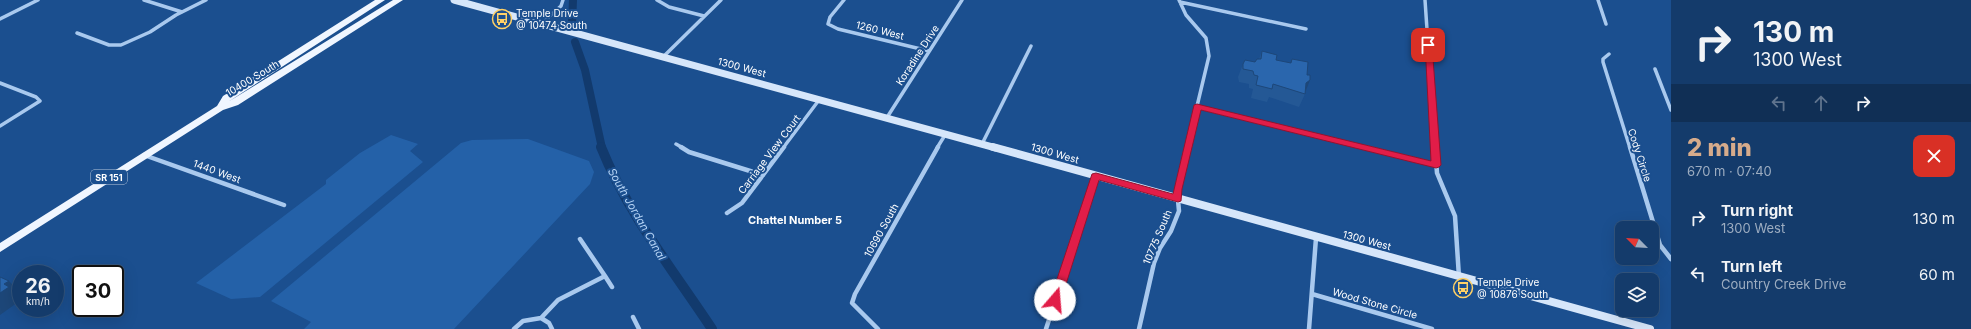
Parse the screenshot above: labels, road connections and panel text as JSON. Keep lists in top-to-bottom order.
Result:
{
  "streets": {
    "main road": ["10400 South", "SR 151"],
    "street": [
      "1260 West",
      "Koradine Drive",
      "1300 West",
      "Carriage View Court",
      "Cody Circle",
      "1440 West",
      "10690 South",
      "10775 South",
      "Wood Stone Circle"
    ]
  },
  "crossings": [
    ["1260 West", "Koradine Drive"],
    ["Koradine Drive", "1300 West"],
    ["1300 West", "Carriage View Court"],
    ["1300 West", "10690 South"],
    ["1300 West", "10775 South"],
    ["10400 South", "SR 151"],
    ["1440 West", "SR 151"]
  ],
  "districts": ["Chattel Number 5"],
  "water": ["South Jordan Canal"],
  "places": {
    "bus stop": ["Temple Drive @ 10474 South", "Temple Drive @ 10876 South"]
  },
  "north": "top left",
  "page": {
    "turn": ["130 m", "1300 West"],
    "heading": ["2 min", "670 m · 07:40"],
    "list": [
      {
        "name": "Turn right",
        "note": "1300 West",
        "value": "130 m"
      },
      {
        "name": "Turn left",
        "note": "Country Creek Drive",
        "value": "60 m"
      }
    ],
    "speed": "26 km/h",
    "limit": "30"
  }
}
